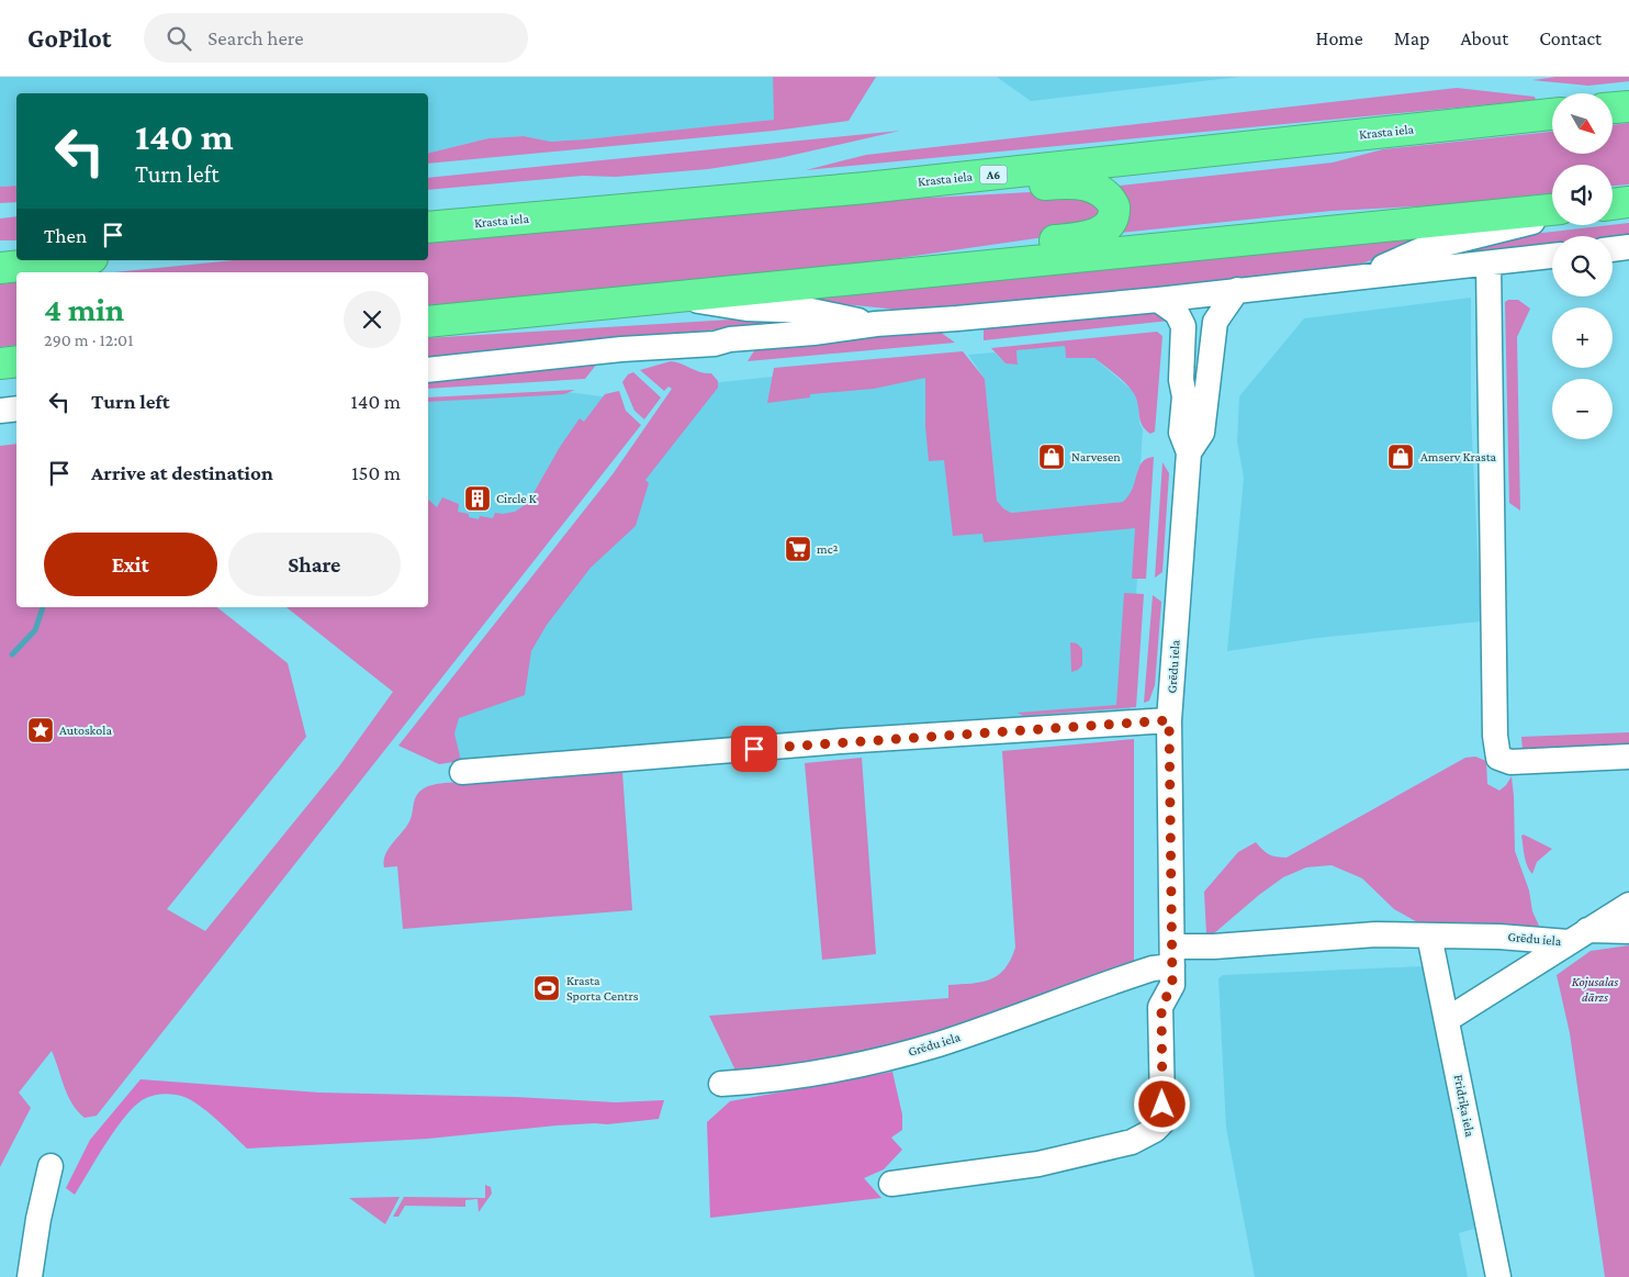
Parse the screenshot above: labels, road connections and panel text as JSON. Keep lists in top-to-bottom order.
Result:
{
  "streets": {
    "highway": ["Krasta iela", "A6"],
    "street": ["Grēdu iela", "Fridriķa iela"]
  },
  "crossings": [
    ["Grēdu iela", "Fridriķa iela"]
  ],
  "parks": ["Kojusalas dārzs"],
  "places": {
    "shop": ["Narvesen", "Amserv Krasta"],
    "building": ["Circle K"],
    "supermarket": ["mc²"],
    "place": ["Autoskola"],
    "sports": ["Krasta Sporta Centrs"]
  },
  "north": "bottom right",
  "page": {
    "header": "GoPilot",
    "search": "Search here",
    "nav": [
      "Home",
      "Map",
      "About",
      "Contact"
    ],
    "map_buttons": ["+", "−"],
    "turn": ["140 m", "Turn left"],
    "then": "Then",
    "heading": ["4 min", "290 m · 12:01"],
    "list": [
      {
        "name": "Turn left",
        "value": "140 m"
      },
      {
        "name": "Arrive at destination",
        "value": "150 m"
      }
    ],
    "buttons": ["Exit", "Share"]
  }
}
